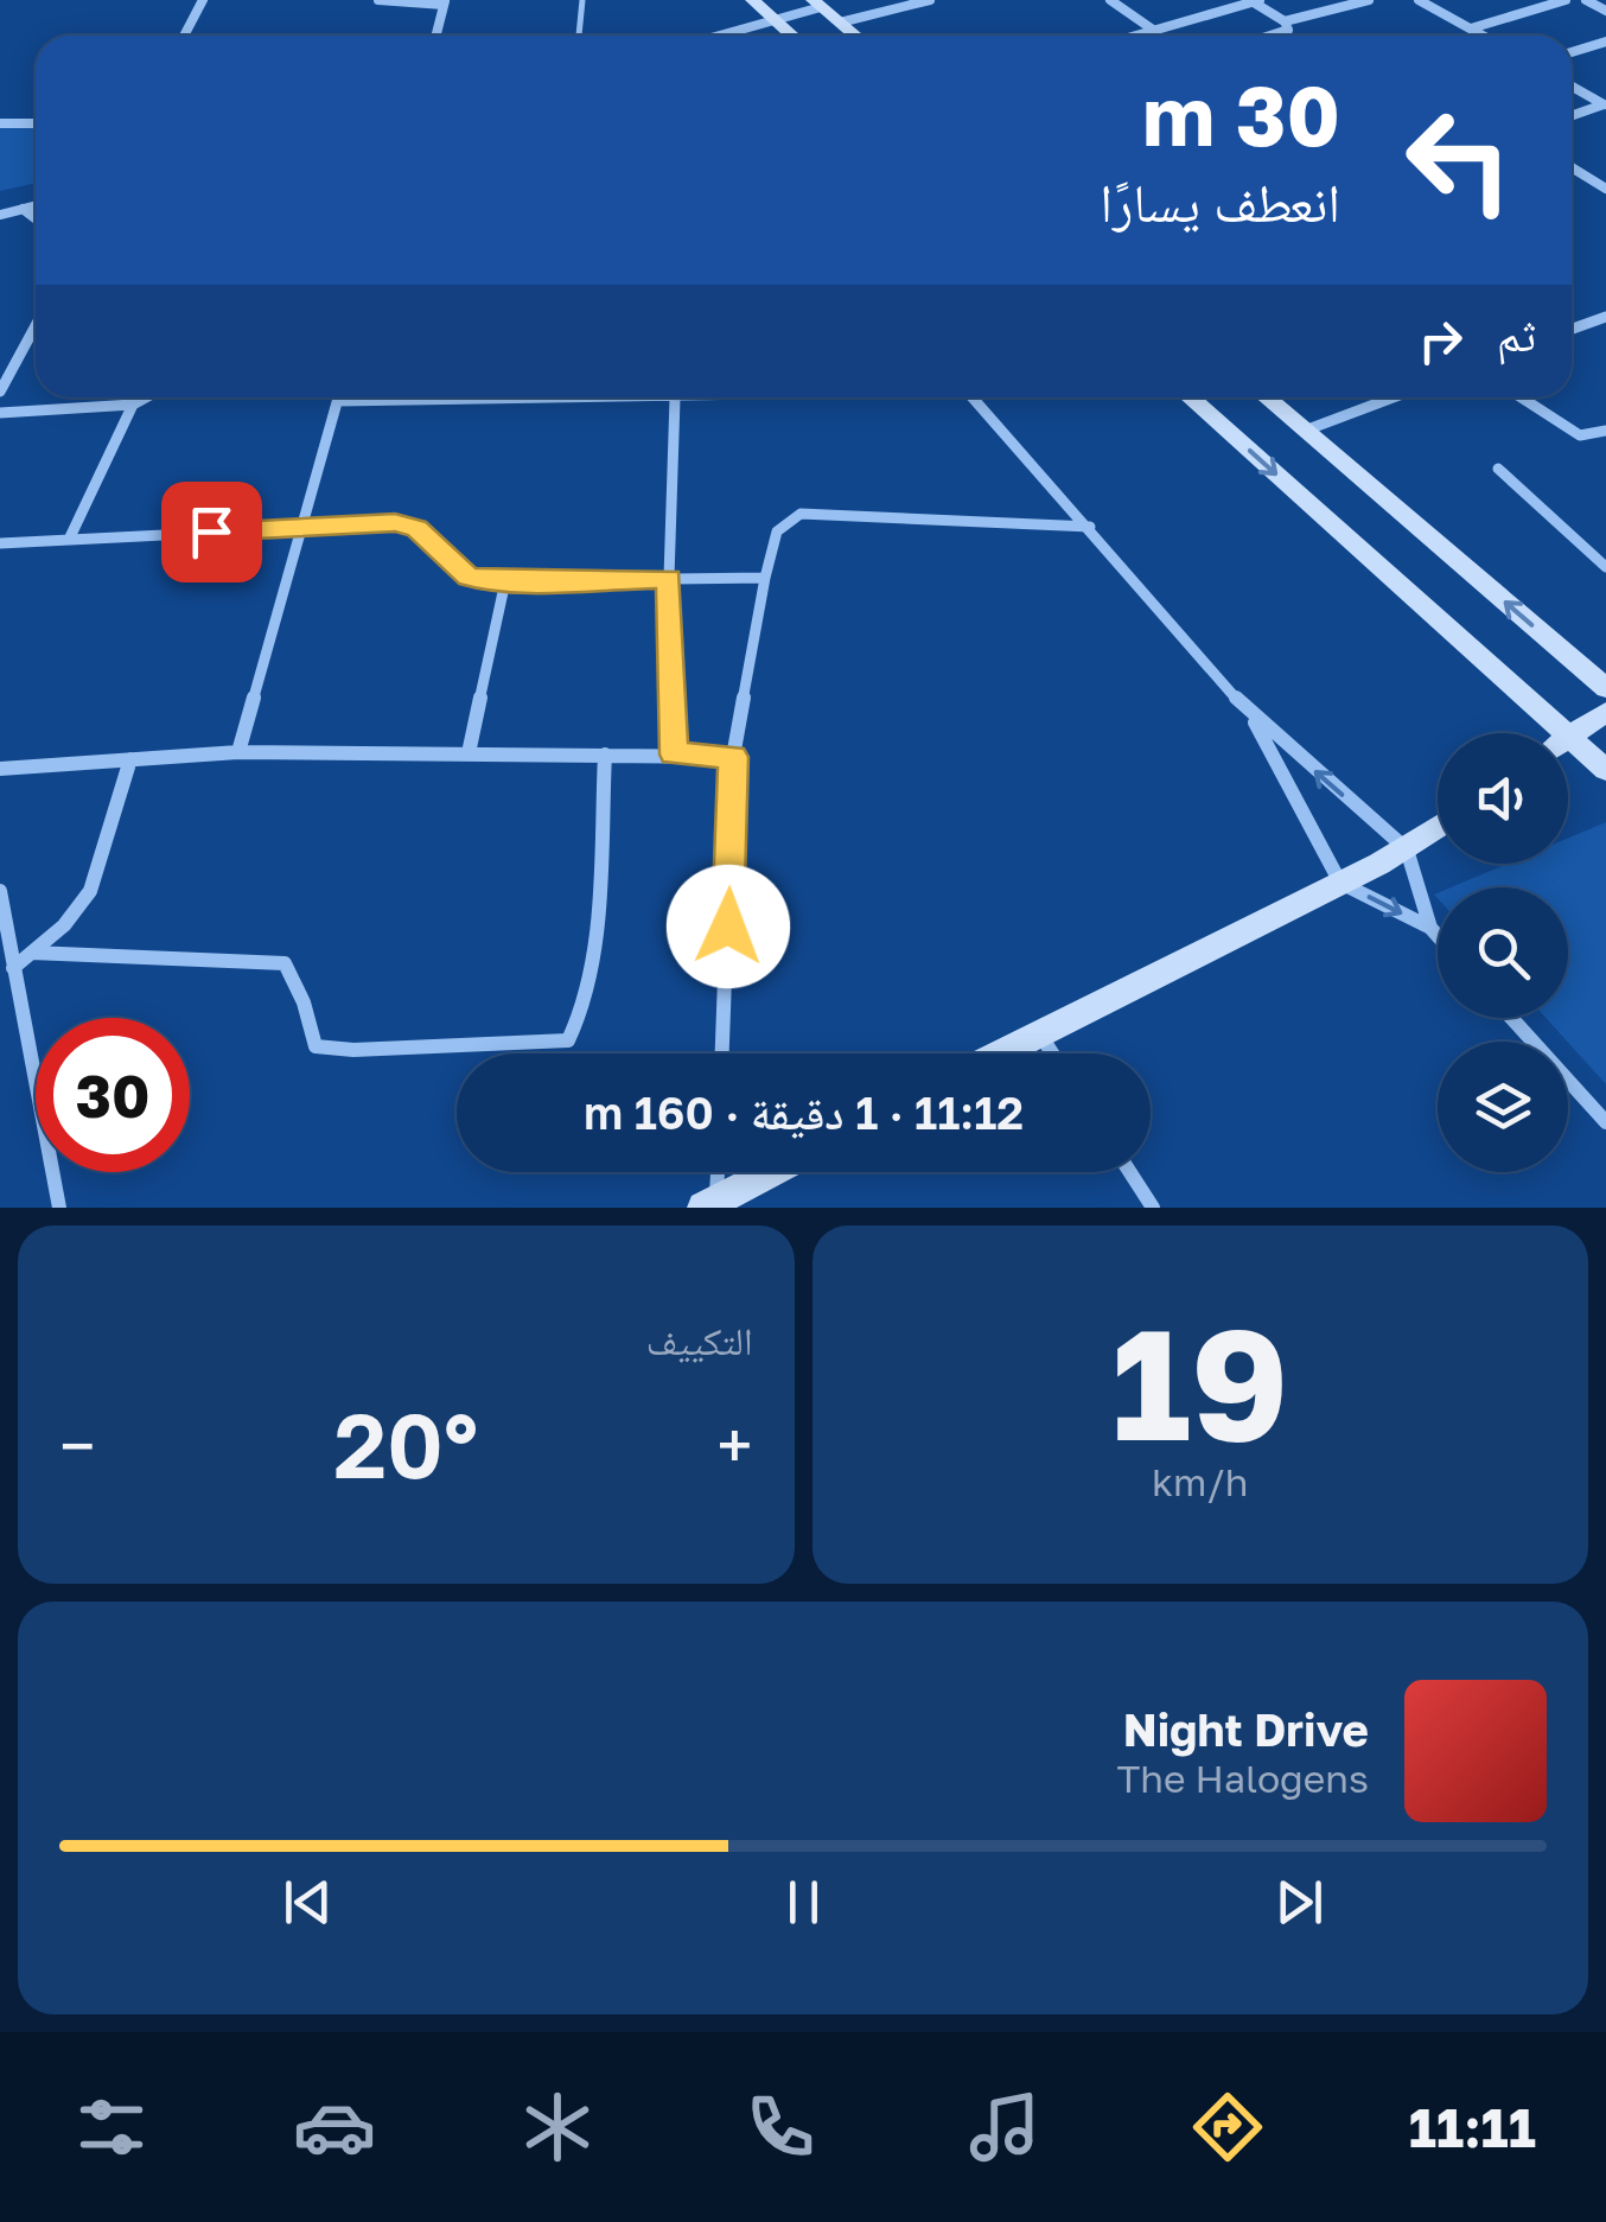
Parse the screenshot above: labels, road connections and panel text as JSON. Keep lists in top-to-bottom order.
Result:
{
  "page": {
    "turn": ["30 m", "انعطف يسارًا"],
    "then": "ثم",
    "limit": "30",
    "trip": "11:12 · 1 دقيقة · 160 m",
    "tile": [
      ["19", "km/h"],
      "التكييف"
    ],
    "heat": ["−", "20°", "+"],
    "song": ["Night Drive", "The Halogens"],
    "tabs": "11:11"
  }
}
